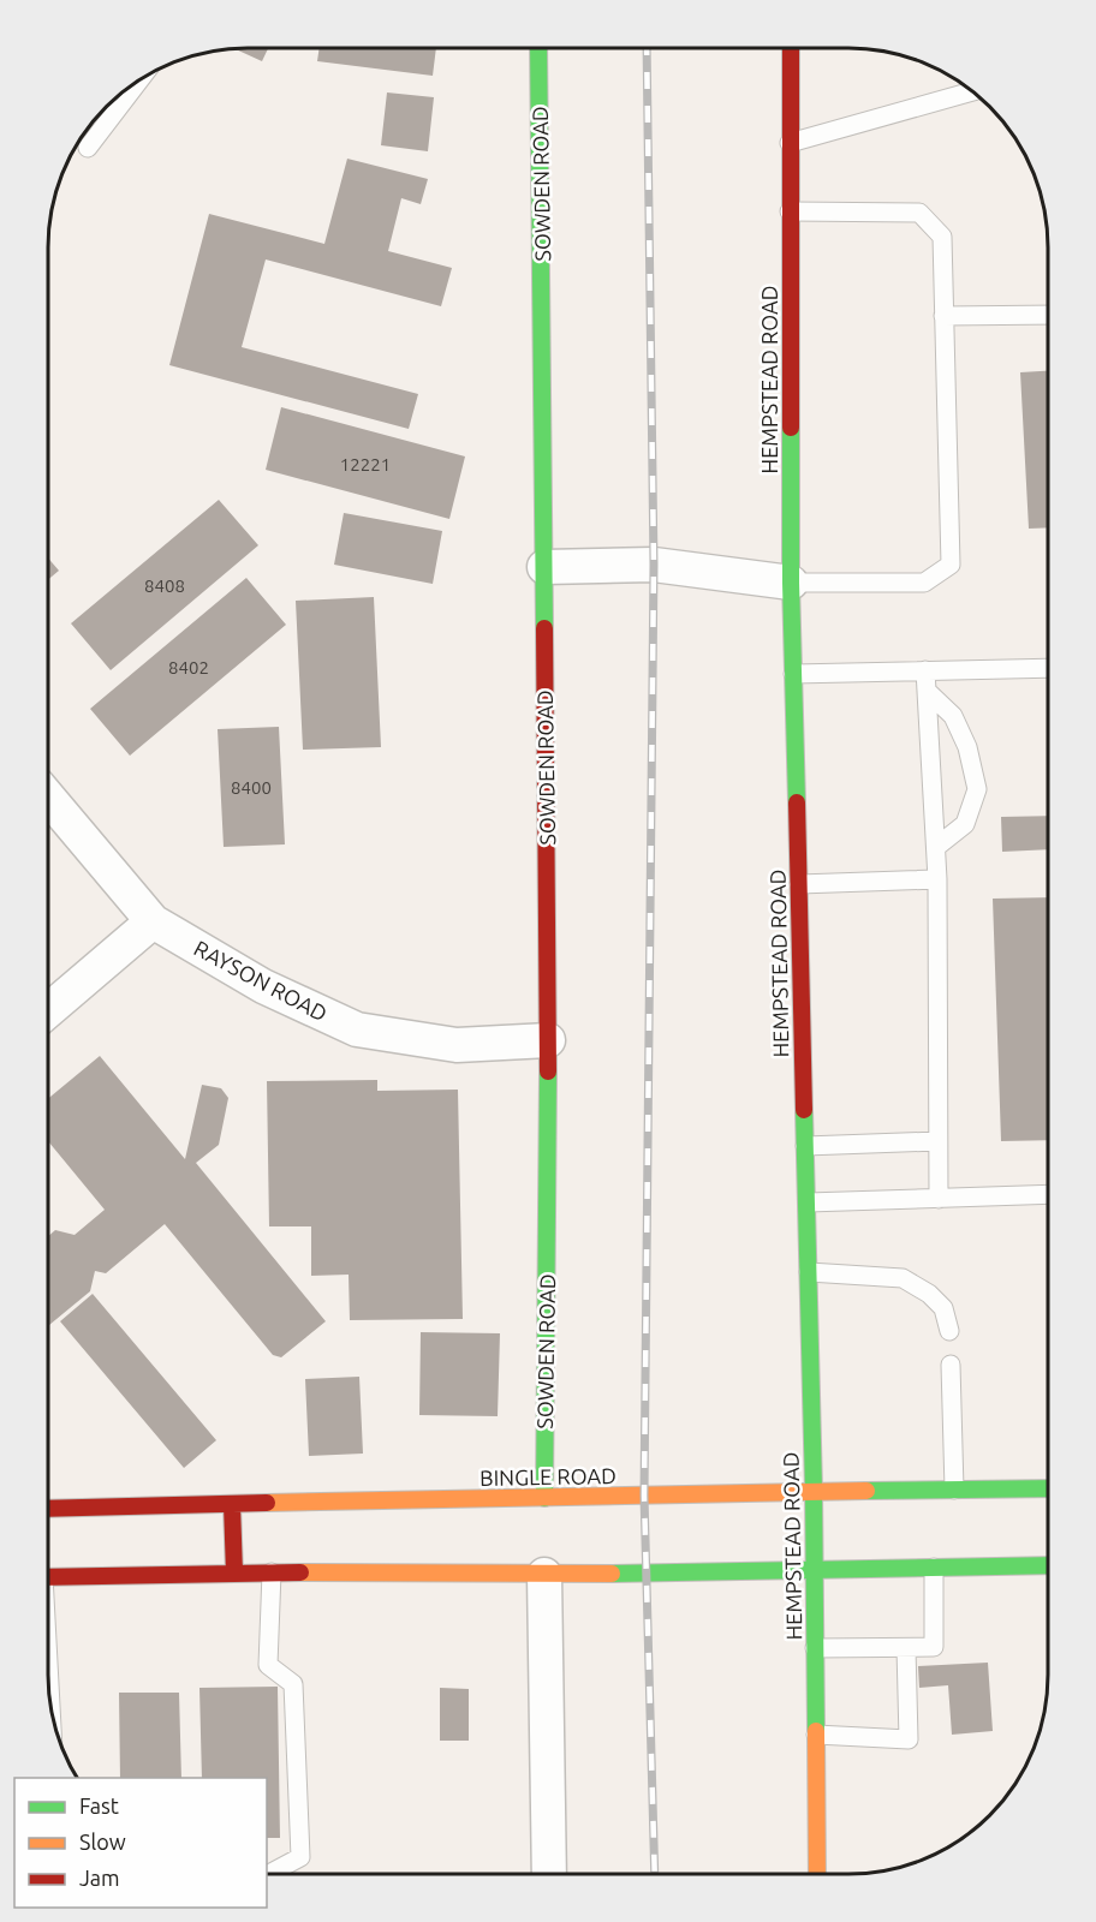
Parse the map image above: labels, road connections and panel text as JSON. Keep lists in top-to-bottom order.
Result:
{
  "streets": {
    "main road": ["SOWDEN ROAD", "HEMPSTEAD ROAD", "BINGLE ROAD"],
    "street": ["RAYSON ROAD"]
  },
  "crossings": [
    ["SOWDEN ROAD", "RAYSON ROAD"],
    ["SOWDEN ROAD", "BINGLE ROAD"],
    ["HEMPSTEAD ROAD", "BINGLE ROAD"]
  ],
  "house_numbers": [
    "12221",
    "8408",
    "8402",
    "8400"
  ],
  "legend": ["Fast", "Slow", "Jam"]
}
